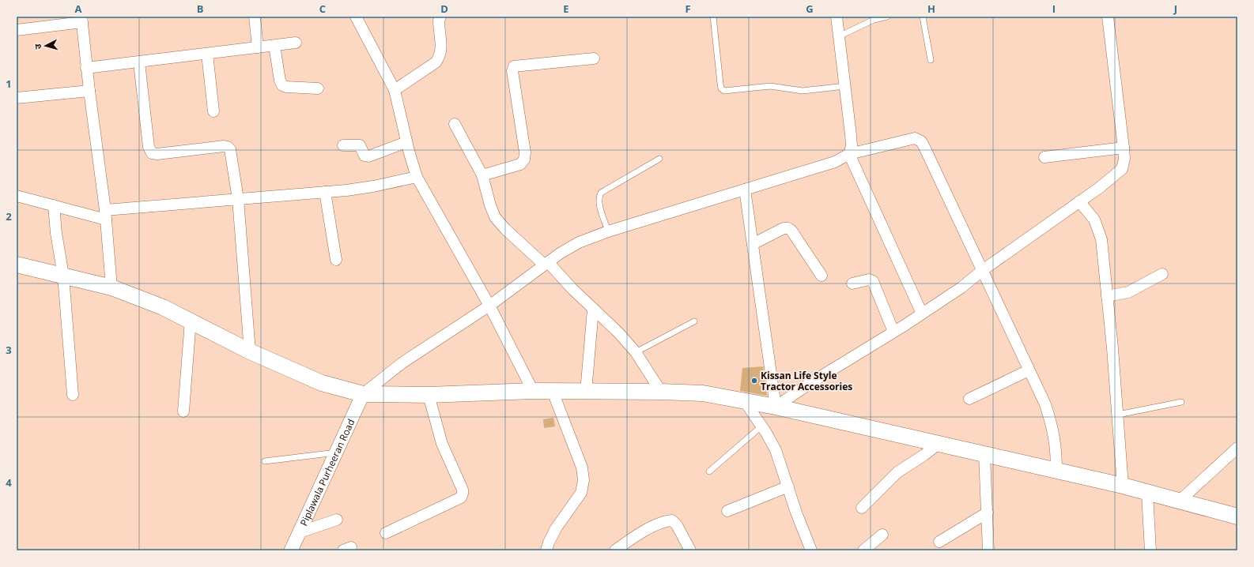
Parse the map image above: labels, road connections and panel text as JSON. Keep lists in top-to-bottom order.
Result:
{
  "streets": {
    "street": ["Piplawala Purheeran Road"]
  },
  "places": ["Kissan Life Style Tractor Accessories"],
  "north": "left",
  "grid": {
    "columns": [
      "A",
      "B",
      "C",
      "D",
      "E",
      "F",
      "G",
      "H",
      "I",
      "J"
    ],
    "rows": [
      "1",
      "2",
      "3",
      "4"
    ]
  }
}
